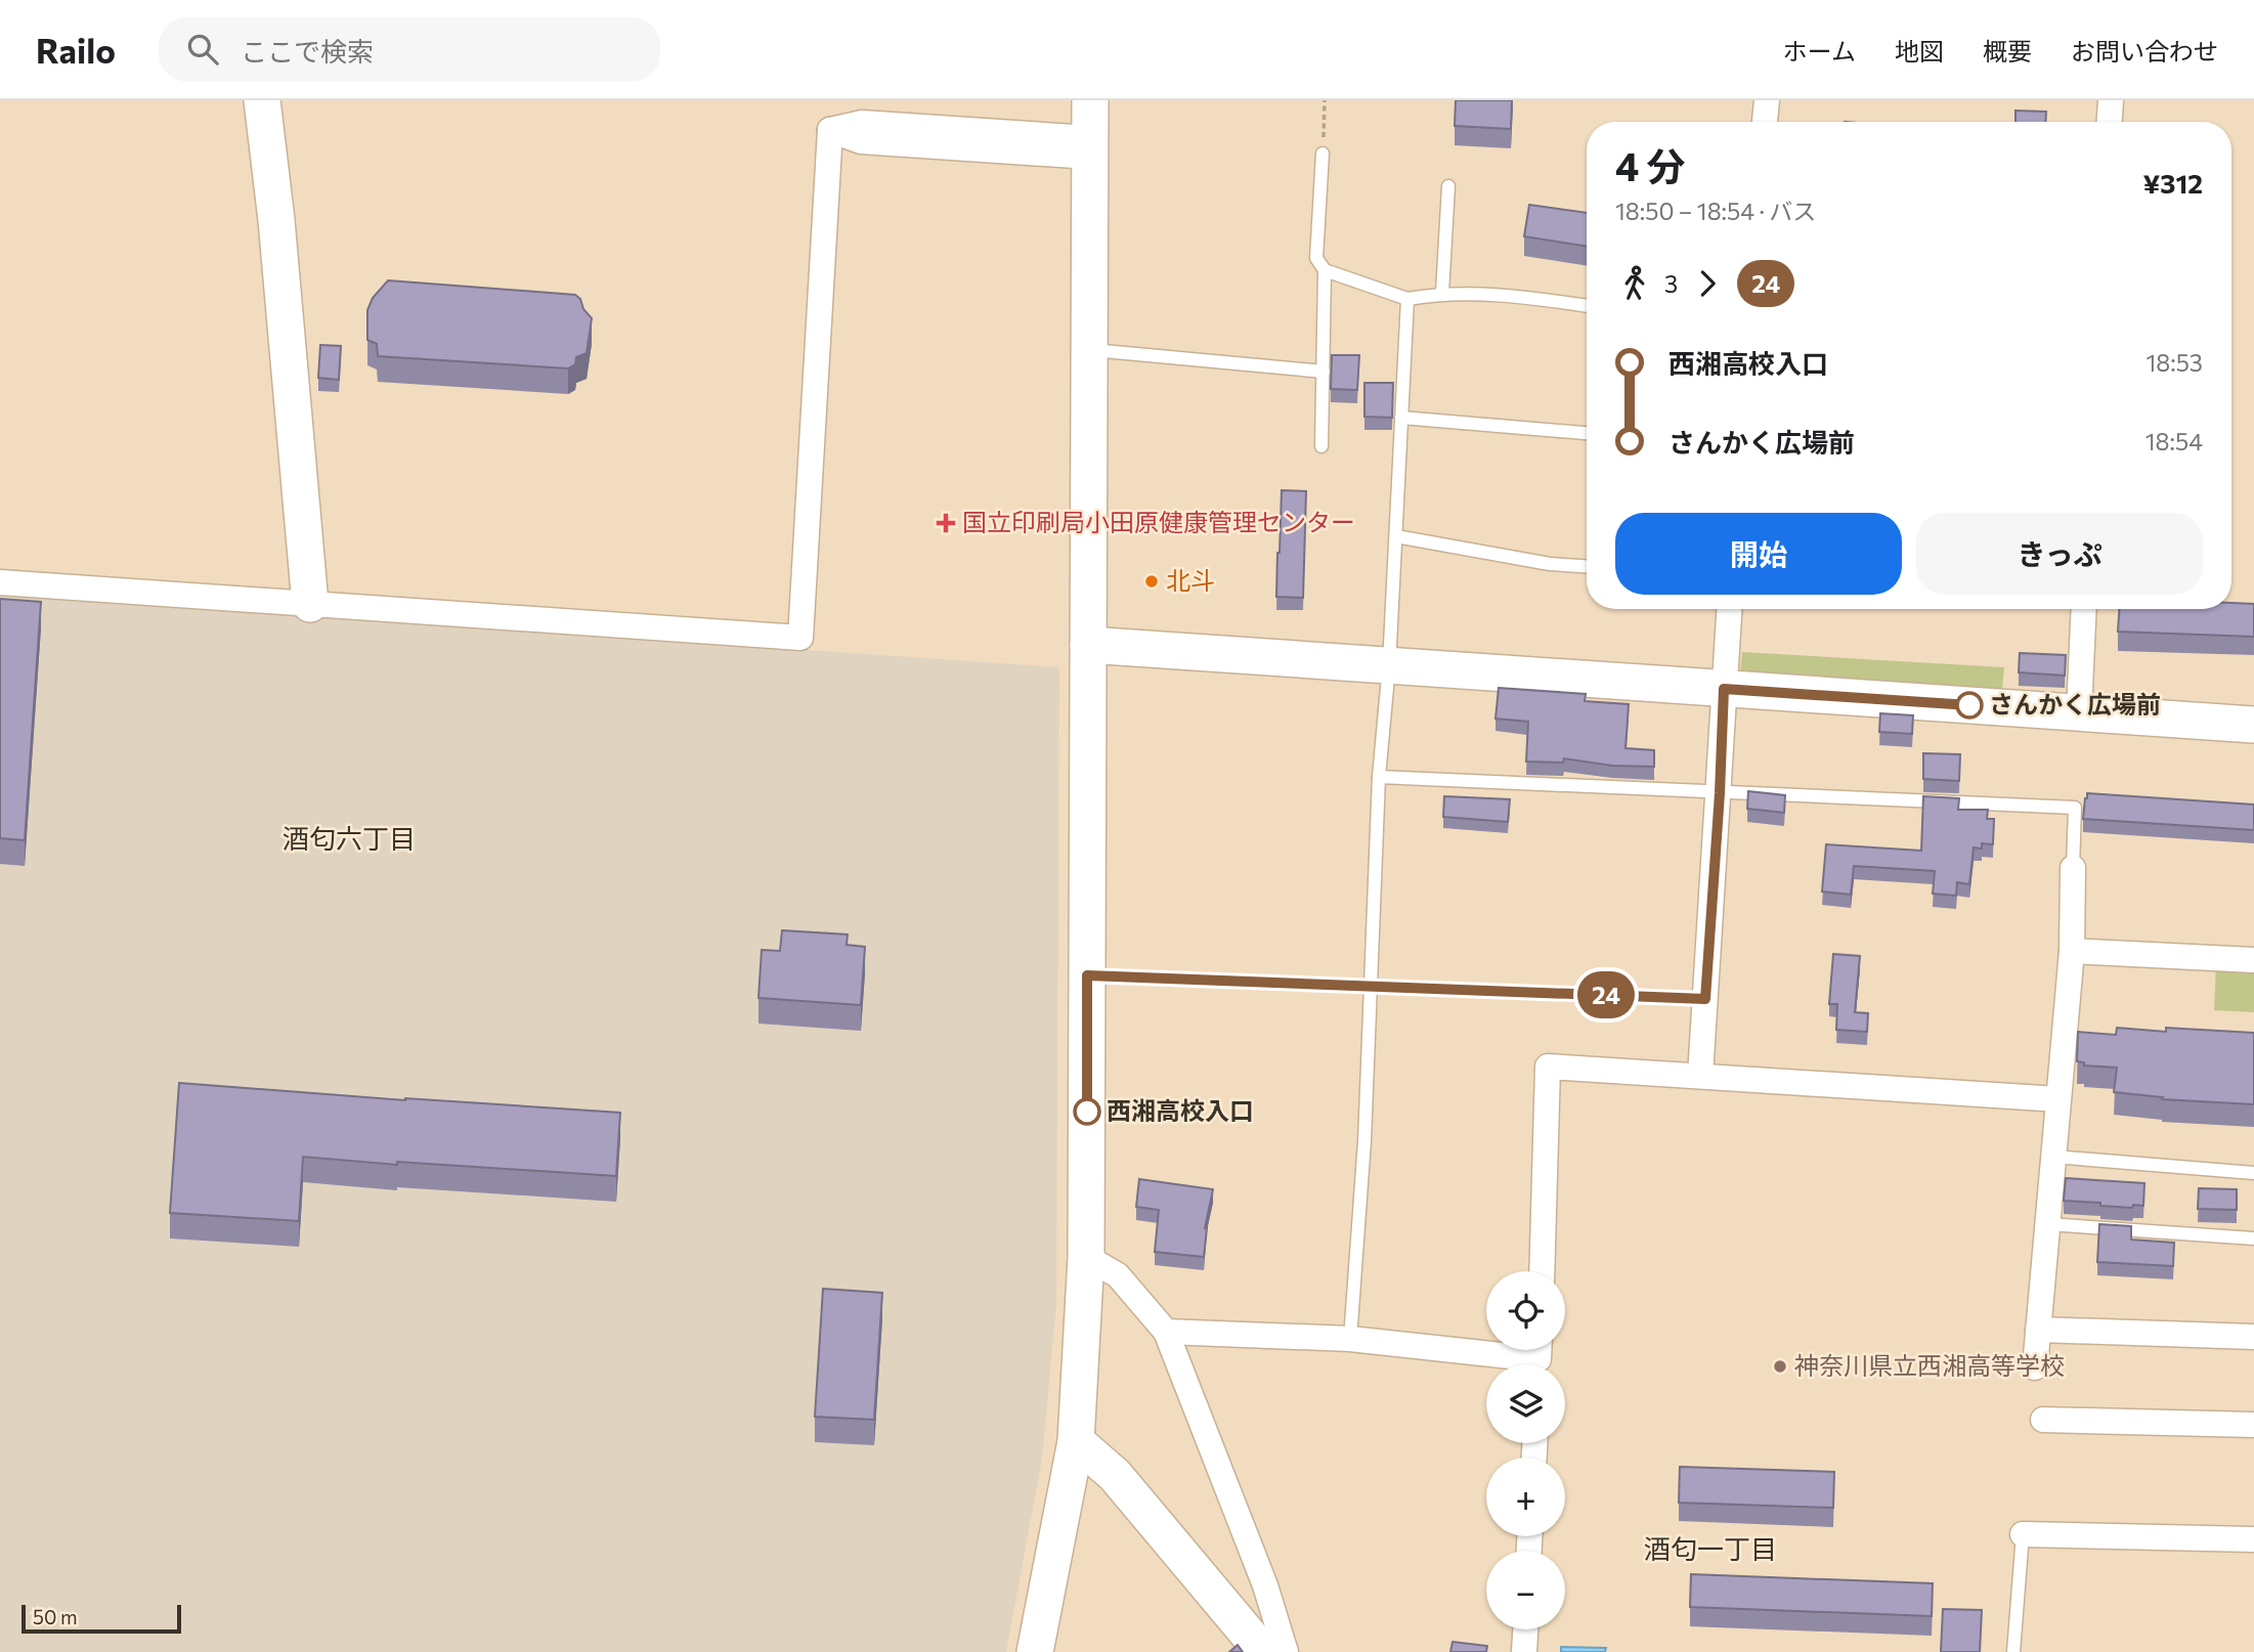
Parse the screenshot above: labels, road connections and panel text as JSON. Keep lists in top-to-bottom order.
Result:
{
  "districts": ["酒匂六丁目", "酒匂一丁目"],
  "places": {
    "health": ["国立印刷局小田原健康管理センター"],
    "other": [
      "北斗",
      "さんかく広場前",
      "西湘高校入口",
      "神奈川県立西湘高等学校"
    ]
  },
  "lines": ["bus line 24"],
  "scale_bar": "50 m",
  "page": {
    "header": "Railo",
    "search": "ここで検索",
    "nav": [
      "ホーム",
      "地図",
      "概要",
      "お問い合わせ"
    ],
    "on_map": "24",
    "heading": ["4 分", "18:50 – 18:54 · バス", "¥312"],
    "legs": ["3", "24"],
    "list": [
      {
        "name": "西湘高校入口",
        "value": "18:53"
      },
      {
        "name": "さんかく広場前",
        "value": "18:54"
      }
    ],
    "buttons": ["開始", "きっぷ"],
    "map_buttons": ["+", "−"],
    "scale": "50 m"
  }
}
